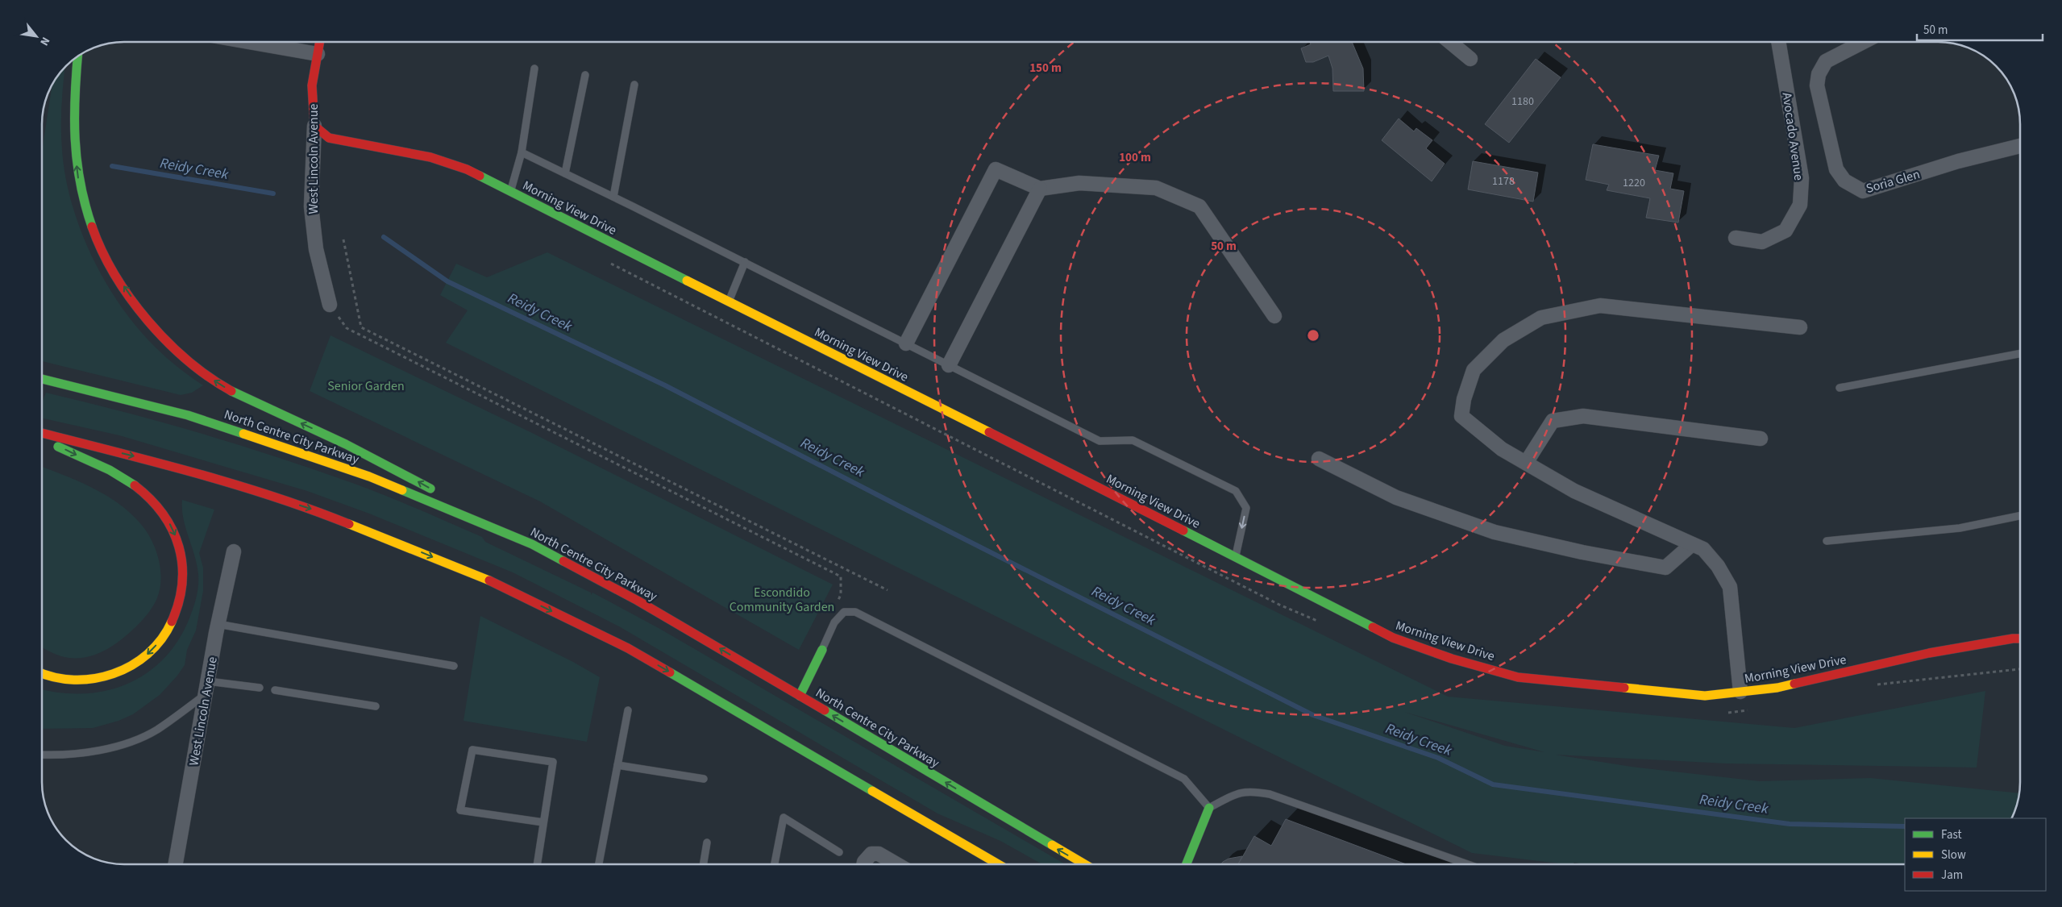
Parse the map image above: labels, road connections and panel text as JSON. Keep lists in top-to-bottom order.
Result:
{
  "streets": {
    "main road": ["West Lincoln Avenue", "Morning View Drive", "North Centre City Parkway"],
    "street": ["Avocado Avenue", "Soria Glen"]
  },
  "crossings": [
    ["West Lincoln Avenue", "Morning View Drive"]
  ],
  "water": ["Reidy Creek"],
  "parks": ["Senior Garden", "Escondido Community Garden"],
  "house_numbers": ["1180", "1178", "1220"],
  "legend": ["Fast", "Slow", "Jam"],
  "scale_bar": "50 m",
  "north": "bottom right",
  "rings": ["150 m", "100 m", "50 m"]
}
